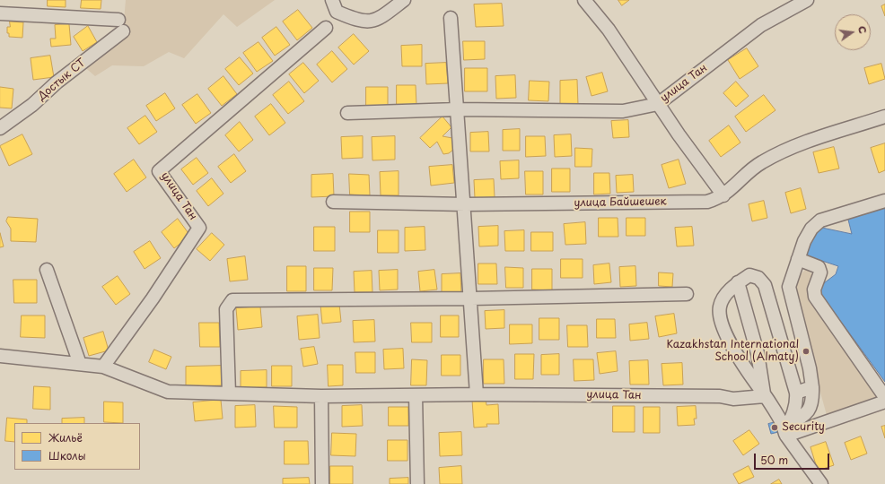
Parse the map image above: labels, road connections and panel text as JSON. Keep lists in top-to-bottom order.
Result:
{
  "streets": {
    "street": ["Достык СТ", "улица Тан", "улица Байшешек"]
  },
  "places": ["Kazakhstan International School (Almaty)", "Security"],
  "legend": ["Жильё", "Школы"],
  "scale_bar": "50 m",
  "north": "right"
}
